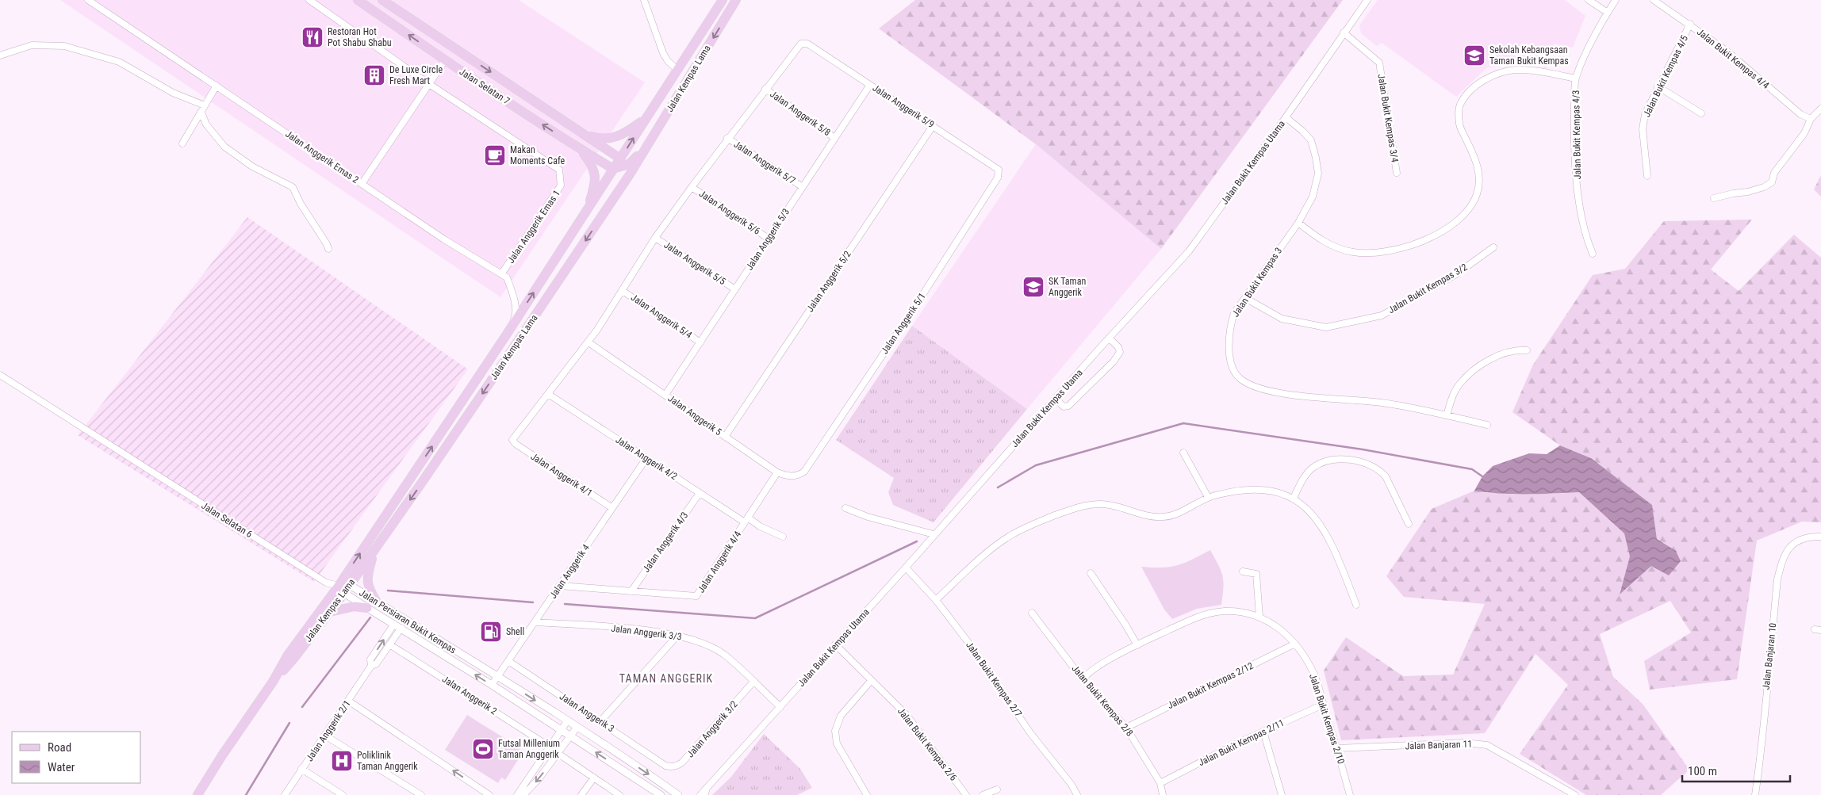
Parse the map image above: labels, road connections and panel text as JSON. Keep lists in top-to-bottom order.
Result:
{
  "streets": {
    "main road": ["Jalan Kempas Lama", "Jalan Selatan 7"],
    "street": [
      "Jalan Bukit Kempas 4/4",
      "Jalan Bukit Kempas 4/5",
      "Jalan Anggerik 5/9",
      "Jalan Anggerik 5/8",
      "Jalan Bukit Kempas 3/4",
      "Jalan Bukit Kempas 4/3",
      "Jalan Anggerik Emas 2",
      "Jalan Anggerik 5/7",
      "Jalan Bukit Kempas Utama",
      "Jalan Anggerik 5/6",
      "Jalan Anggerik Emas 1",
      "Jalan Anggerik 5/3",
      "Jalan Anggerik 5/5",
      "Jalan Anggerik 5/2",
      "Jalan Bukit Kempas 3",
      "Jalan Bukit Kempas 3/2",
      "Jalan Anggerik 5/4",
      "Jalan Anggerik 5/1",
      "Jalan Anggerik 5",
      "Jalan Anggerik 4/2",
      "Jalan Anggerik 4/1",
      "Jalan Selatan 6",
      "Jalan Anggerik 4/3",
      "Jalan Anggerik 4/4",
      "Jalan Anggerik 4",
      "Jalan Persiaran Bukit Kempas",
      "Jalan Anggerik 3/3",
      "Jalan Banjaran 10",
      "Jalan Bukit Kempas 2/7",
      "Jalan Bukit Kempas 2/12",
      "Jalan Anggerik 2",
      "Jalan Bukit Kempas 2/8",
      "Jalan Anggerik 3",
      "Jalan Bukit Kempas 2/10",
      "Jalan Anggerik 3/2",
      "Jalan Anggerik 2/1",
      "Jalan Bukit Kempas 2/11",
      "Jalan Bukit Kempas 2/6",
      "Jalan Banjaran 11"
    ]
  },
  "crossings": [
    ["Jalan Bukit Kempas 4/4", "Jalan Bukit Kempas 4/5"],
    ["Jalan Kempas Lama", "Jalan Selatan 7"],
    ["Jalan Kempas Lama", "Jalan Anggerik Emas 2"],
    ["Jalan Kempas Lama", "Jalan Selatan 6"],
    ["Jalan Kempas Lama", "Jalan Persiaran Bukit Kempas"],
    ["Jalan Anggerik 5/9", "Jalan Anggerik 5/8"],
    ["Jalan Anggerik 5/9", "Jalan Anggerik 5/3"],
    ["Jalan Anggerik 5/9", "Jalan Anggerik 5/2"],
    ["Jalan Anggerik 5/9", "Jalan Anggerik 5/1"],
    ["Jalan Anggerik 5/8", "Jalan Anggerik 5/3"],
    ["Jalan Bukit Kempas 3/4", "Jalan Bukit Kempas Utama"],
    ["Jalan Anggerik Emas 2", "Jalan Anggerik Emas 1"],
    ["Jalan Anggerik 5/7", "Jalan Anggerik 5/3"],
    ["Jalan Bukit Kempas Utama", "Jalan Bukit Kempas 3"],
    ["Jalan Bukit Kempas Utama", "Jalan Anggerik 3/3"],
    ["Jalan Bukit Kempas Utama", "Jalan Bukit Kempas 2/7"],
    ["Jalan Bukit Kempas Utama", "Jalan Bukit Kempas 2/6"],
    ["Jalan Anggerik 5/6", "Jalan Anggerik 5/3"],
    ["Jalan Anggerik 5/3", "Jalan Anggerik 5/5"],
    ["Jalan Anggerik 5/3", "Jalan Anggerik 5/4"],
    ["Jalan Anggerik 5/3", "Jalan Anggerik 5"],
    ["Jalan Anggerik 5/2", "Jalan Anggerik 5"],
    ["Jalan Bukit Kempas 3", "Jalan Bukit Kempas 3/2"],
    ["Jalan Anggerik 5/1", "Jalan Anggerik 5"],
    ["Jalan Anggerik 5", "Jalan Anggerik 4/4"],
    ["Jalan Anggerik 4/2", "Jalan Anggerik 4/1"],
    ["Jalan Anggerik 4/2", "Jalan Anggerik 4/3"],
    ["Jalan Anggerik 4/2", "Jalan Anggerik 4/4"],
    ["Jalan Anggerik 4/2", "Jalan Anggerik 4"],
    ["Jalan Anggerik 4/1", "Jalan Anggerik 4"],
    ["Jalan Selatan 6", "Jalan Persiaran Bukit Kempas"],
    ["Jalan Anggerik 4/3", "Jalan Anggerik 4/4"],
    ["Jalan Anggerik 4/4", "Jalan Anggerik 4"],
    ["Jalan Anggerik 4", "Jalan Persiaran Bukit Kempas"],
    ["Jalan Anggerik 4", "Jalan Anggerik 3/3"],
    ["Jalan Anggerik 4", "Jalan Anggerik 3"],
    ["Jalan Persiaran Bukit Kempas", "Jalan Anggerik 2/1"],
    ["Jalan Anggerik 3/3", "Jalan Anggerik 3/2"],
    ["Jalan Bukit Kempas 2/12", "Jalan Bukit Kempas 2/8"],
    ["Jalan Bukit Kempas 2/12", "Jalan Bukit Kempas 2/10"],
    ["Jalan Anggerik 2", "Jalan Anggerik 2/1"],
    ["Jalan Bukit Kempas 2/8", "Jalan Bukit Kempas 2/10"],
    ["Jalan Bukit Kempas 2/8", "Jalan Bukit Kempas 2/11"],
    ["Jalan Anggerik 3", "Jalan Anggerik 3/2"],
    ["Jalan Bukit Kempas 2/10", "Jalan Bukit Kempas 2/11"],
    ["Jalan Bukit Kempas 2/10", "Jalan Banjaran 11"]
  ],
  "districts": ["TAMAN ANGGERIK"],
  "places": {
    "restaurant": ["Restoran Hot Pot Shabu Shabu"],
    "school or university": ["Sekolah Kebangsaan Taman Bukit Kempas", "SK Taman Anggerik"],
    "building": ["De Luxe Circle Fresh Mart"],
    "cafe": ["Makan Moments Cafe"],
    "fuel station": ["Shell"],
    "sports": ["Futsal Millenium Taman Anggerik"],
    "hospital": ["Poliklinik Taman Anggerik"]
  },
  "legend": ["Road", "Water"],
  "scale_bar": "100 m"
}
